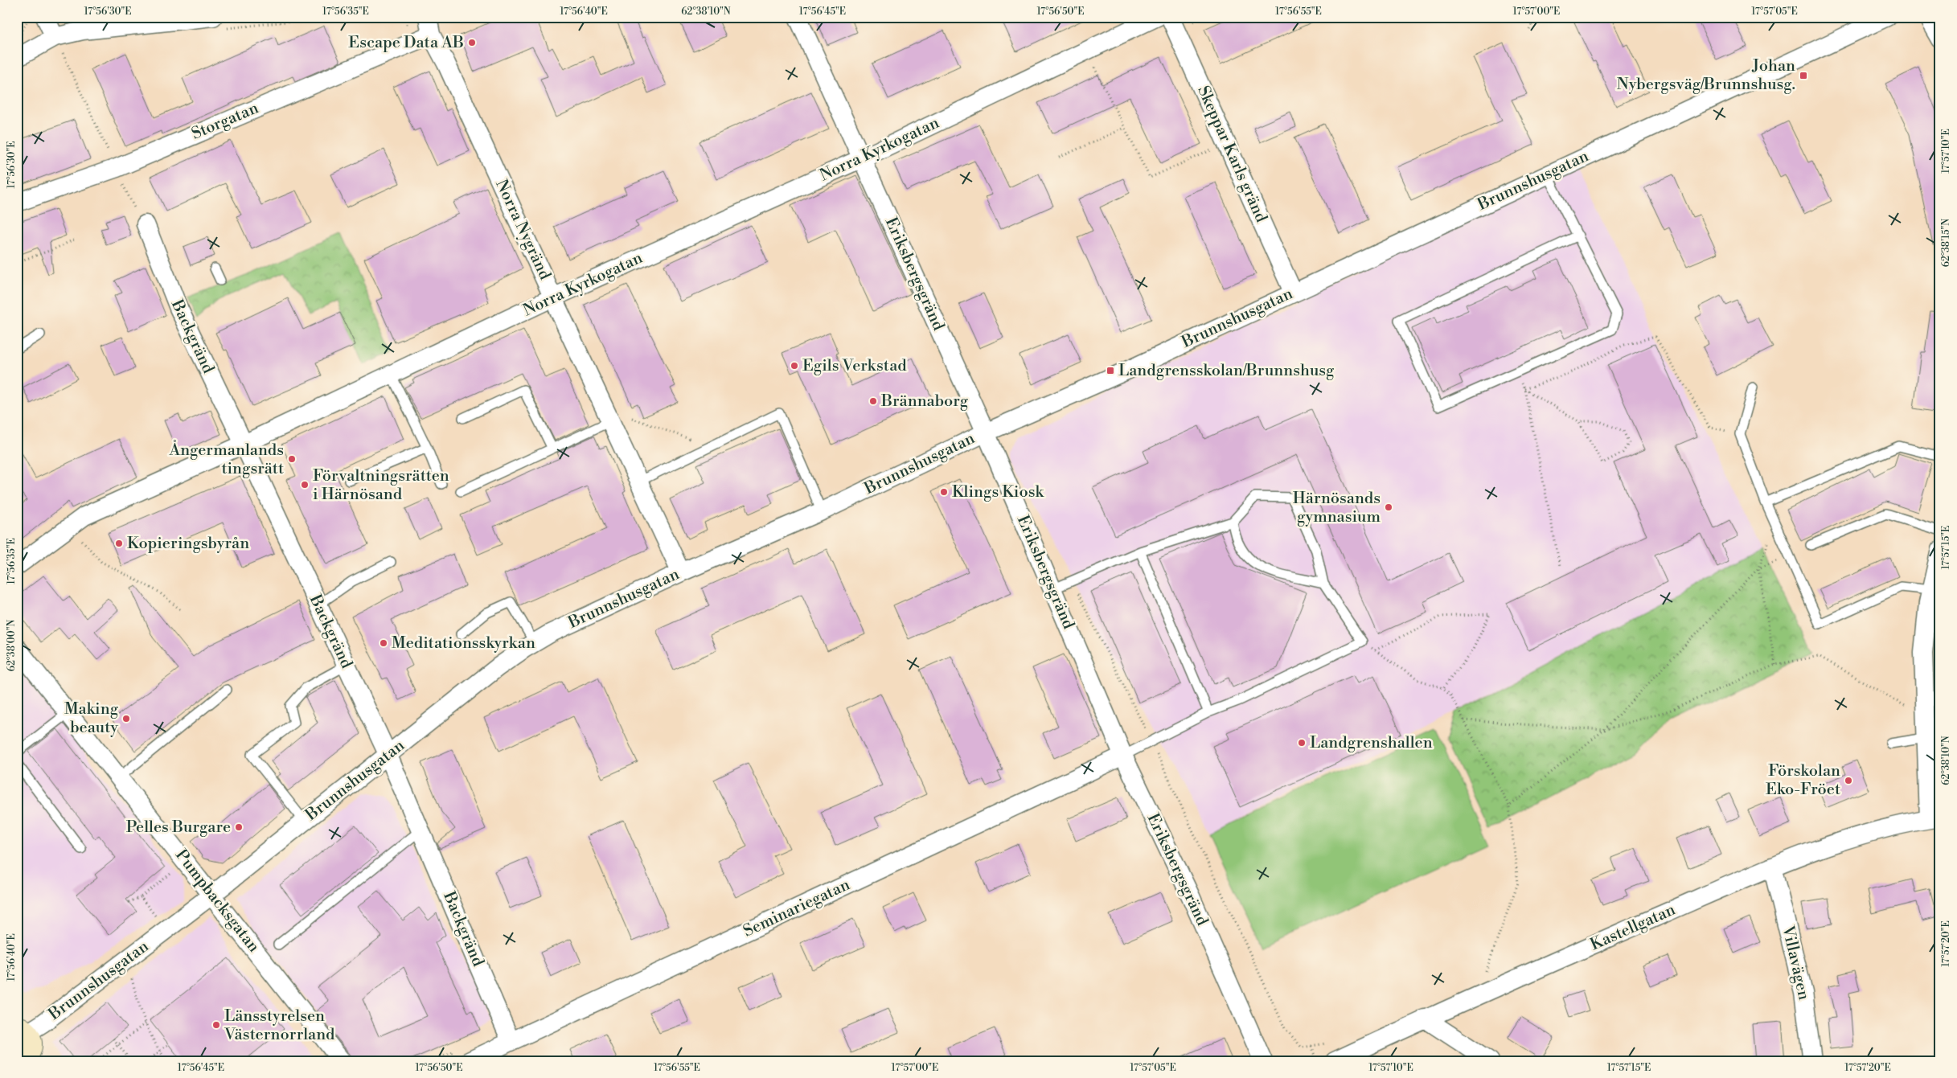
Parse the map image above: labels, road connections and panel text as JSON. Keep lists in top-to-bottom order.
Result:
{
  "streets": {
    "street": [
      "Storgatan",
      "Norra Kyrkogatan",
      "Skeppar Karls gränd",
      "Brunnshusgatan",
      "Norra Nygränd",
      "Eriksbergsgränd",
      "Backgränd",
      "Pumpbacksgatan",
      "Seminariegatan",
      "Kastellgatan",
      "Villavägen"
    ]
  },
  "crossings": [
    ["Storgatan", "Norra Nygränd"],
    ["Norra Kyrkogatan", "Norra Nygränd"],
    ["Norra Kyrkogatan", "Eriksbergsgränd"],
    ["Norra Kyrkogatan", "Backgränd"],
    ["Skeppar Karls gränd", "Brunnshusgatan"],
    ["Brunnshusgatan", "Norra Nygränd"],
    ["Brunnshusgatan", "Eriksbergsgränd"],
    ["Brunnshusgatan", "Backgränd"],
    ["Brunnshusgatan", "Pumpbacksgatan"],
    ["Eriksbergsgränd", "Seminariegatan"],
    ["Backgränd", "Seminariegatan"],
    ["Kastellgatan", "Villavägen"]
  ],
  "places": {
    "other": [
      "Escape Data AB",
      "Egils Verkstad",
      "Brännaborg",
      "Ångermanlands tingsrätt",
      "Förvaltningsrätten i Härnösand",
      "Klings Kiosk",
      "Härnösands gymnasium",
      "Kopieringsbyrån",
      "Meditationsskyrkan",
      "Making beauty",
      "Landgrenshallen",
      "Förskolan Eko-Fröet",
      "Pelles Burgare",
      "Länsstyrelsen Västernorrland"
    ],
    "transit": ["Johan Nybergsväg/Brunnshusg.", "Landgrensskolan/Brunnshusg"]
  },
  "coordinates": [
    "17°56'30\"E",
    "17°56'35\"E",
    "17°56'40\"E",
    "62°38'10\"N",
    "17°56'45\"E",
    "17°56'50\"E",
    "17°56'55\"E",
    "17°57'00\"E",
    "17°57'05\"E",
    "17°57'10\"E",
    "62°38'15\"N",
    "17°57'15\"E",
    "62°38'00\"N",
    "17°57'20\"E"
  ]
}
